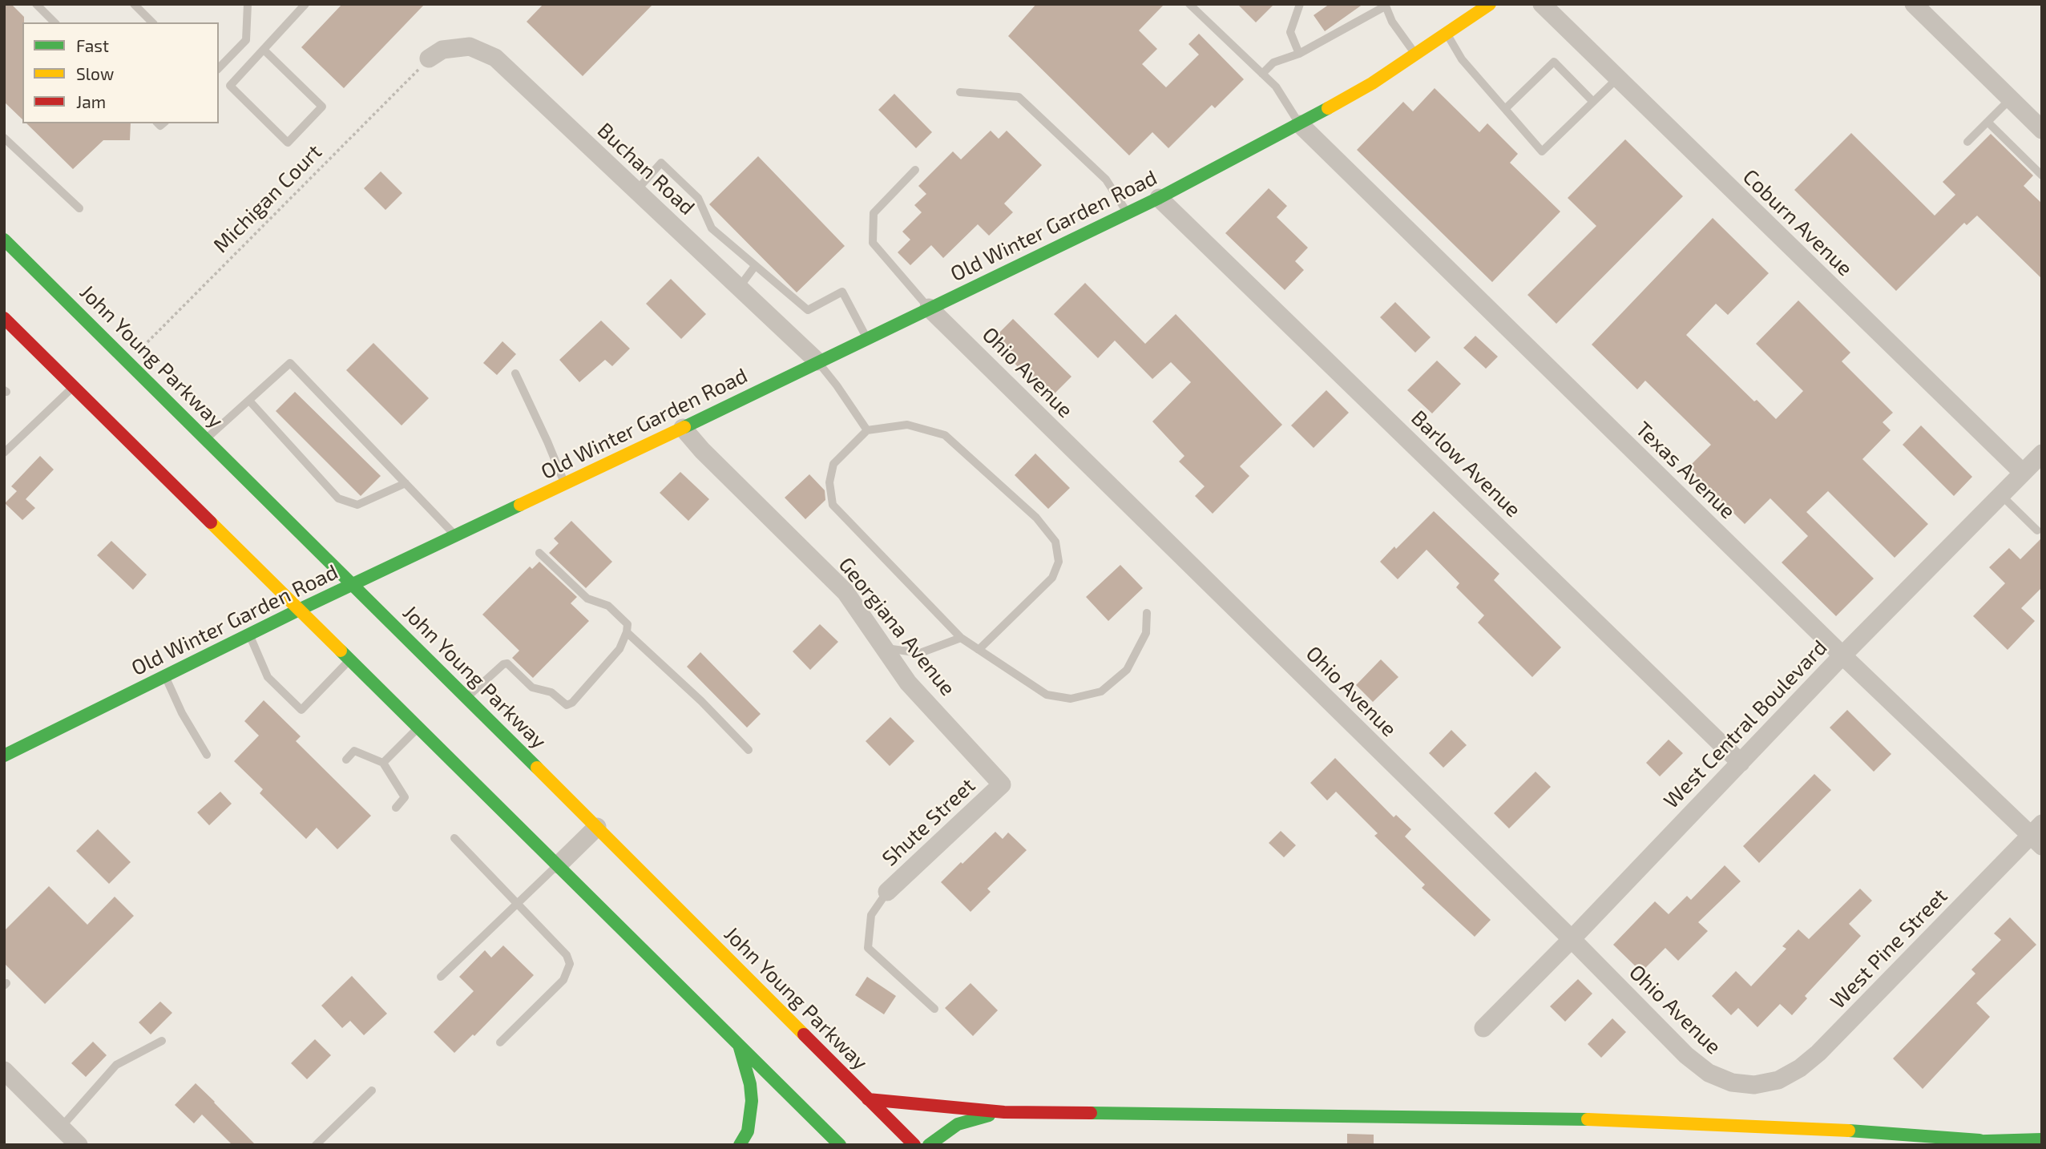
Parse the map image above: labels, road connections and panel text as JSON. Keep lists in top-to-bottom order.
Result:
{
  "streets": {
    "main road": ["Old Winter Garden Road", "John Young Parkway"],
    "street": [
      "Buchan Road",
      "Coburn Avenue",
      "Ohio Avenue",
      "Barlow Avenue",
      "Texas Avenue",
      "Georgiana Avenue",
      "West Central Boulevard",
      "Shute Street",
      "West Pine Street"
    ],
    "path": ["Michigan Court"]
  },
  "crossings": [
    ["Buchan Road", "Michigan Court"],
    ["Buchan Road", "Old Winter Garden Road"],
    ["Michigan Court", "John Young Parkway"],
    ["Coburn Avenue", "West Central Boulevard"],
    ["Old Winter Garden Road", "John Young Parkway"],
    ["Old Winter Garden Road", "Ohio Avenue"],
    ["Old Winter Garden Road", "Barlow Avenue"],
    ["Old Winter Garden Road", "Texas Avenue"],
    ["Old Winter Garden Road", "Georgiana Avenue"],
    ["Ohio Avenue", "West Central Boulevard"],
    ["Ohio Avenue", "West Pine Street"],
    ["Barlow Avenue", "West Central Boulevard"],
    ["Texas Avenue", "West Central Boulevard"],
    ["Texas Avenue", "West Pine Street"],
    ["Georgiana Avenue", "Shute Street"]
  ],
  "legend": ["Fast", "Slow", "Jam"]
}
